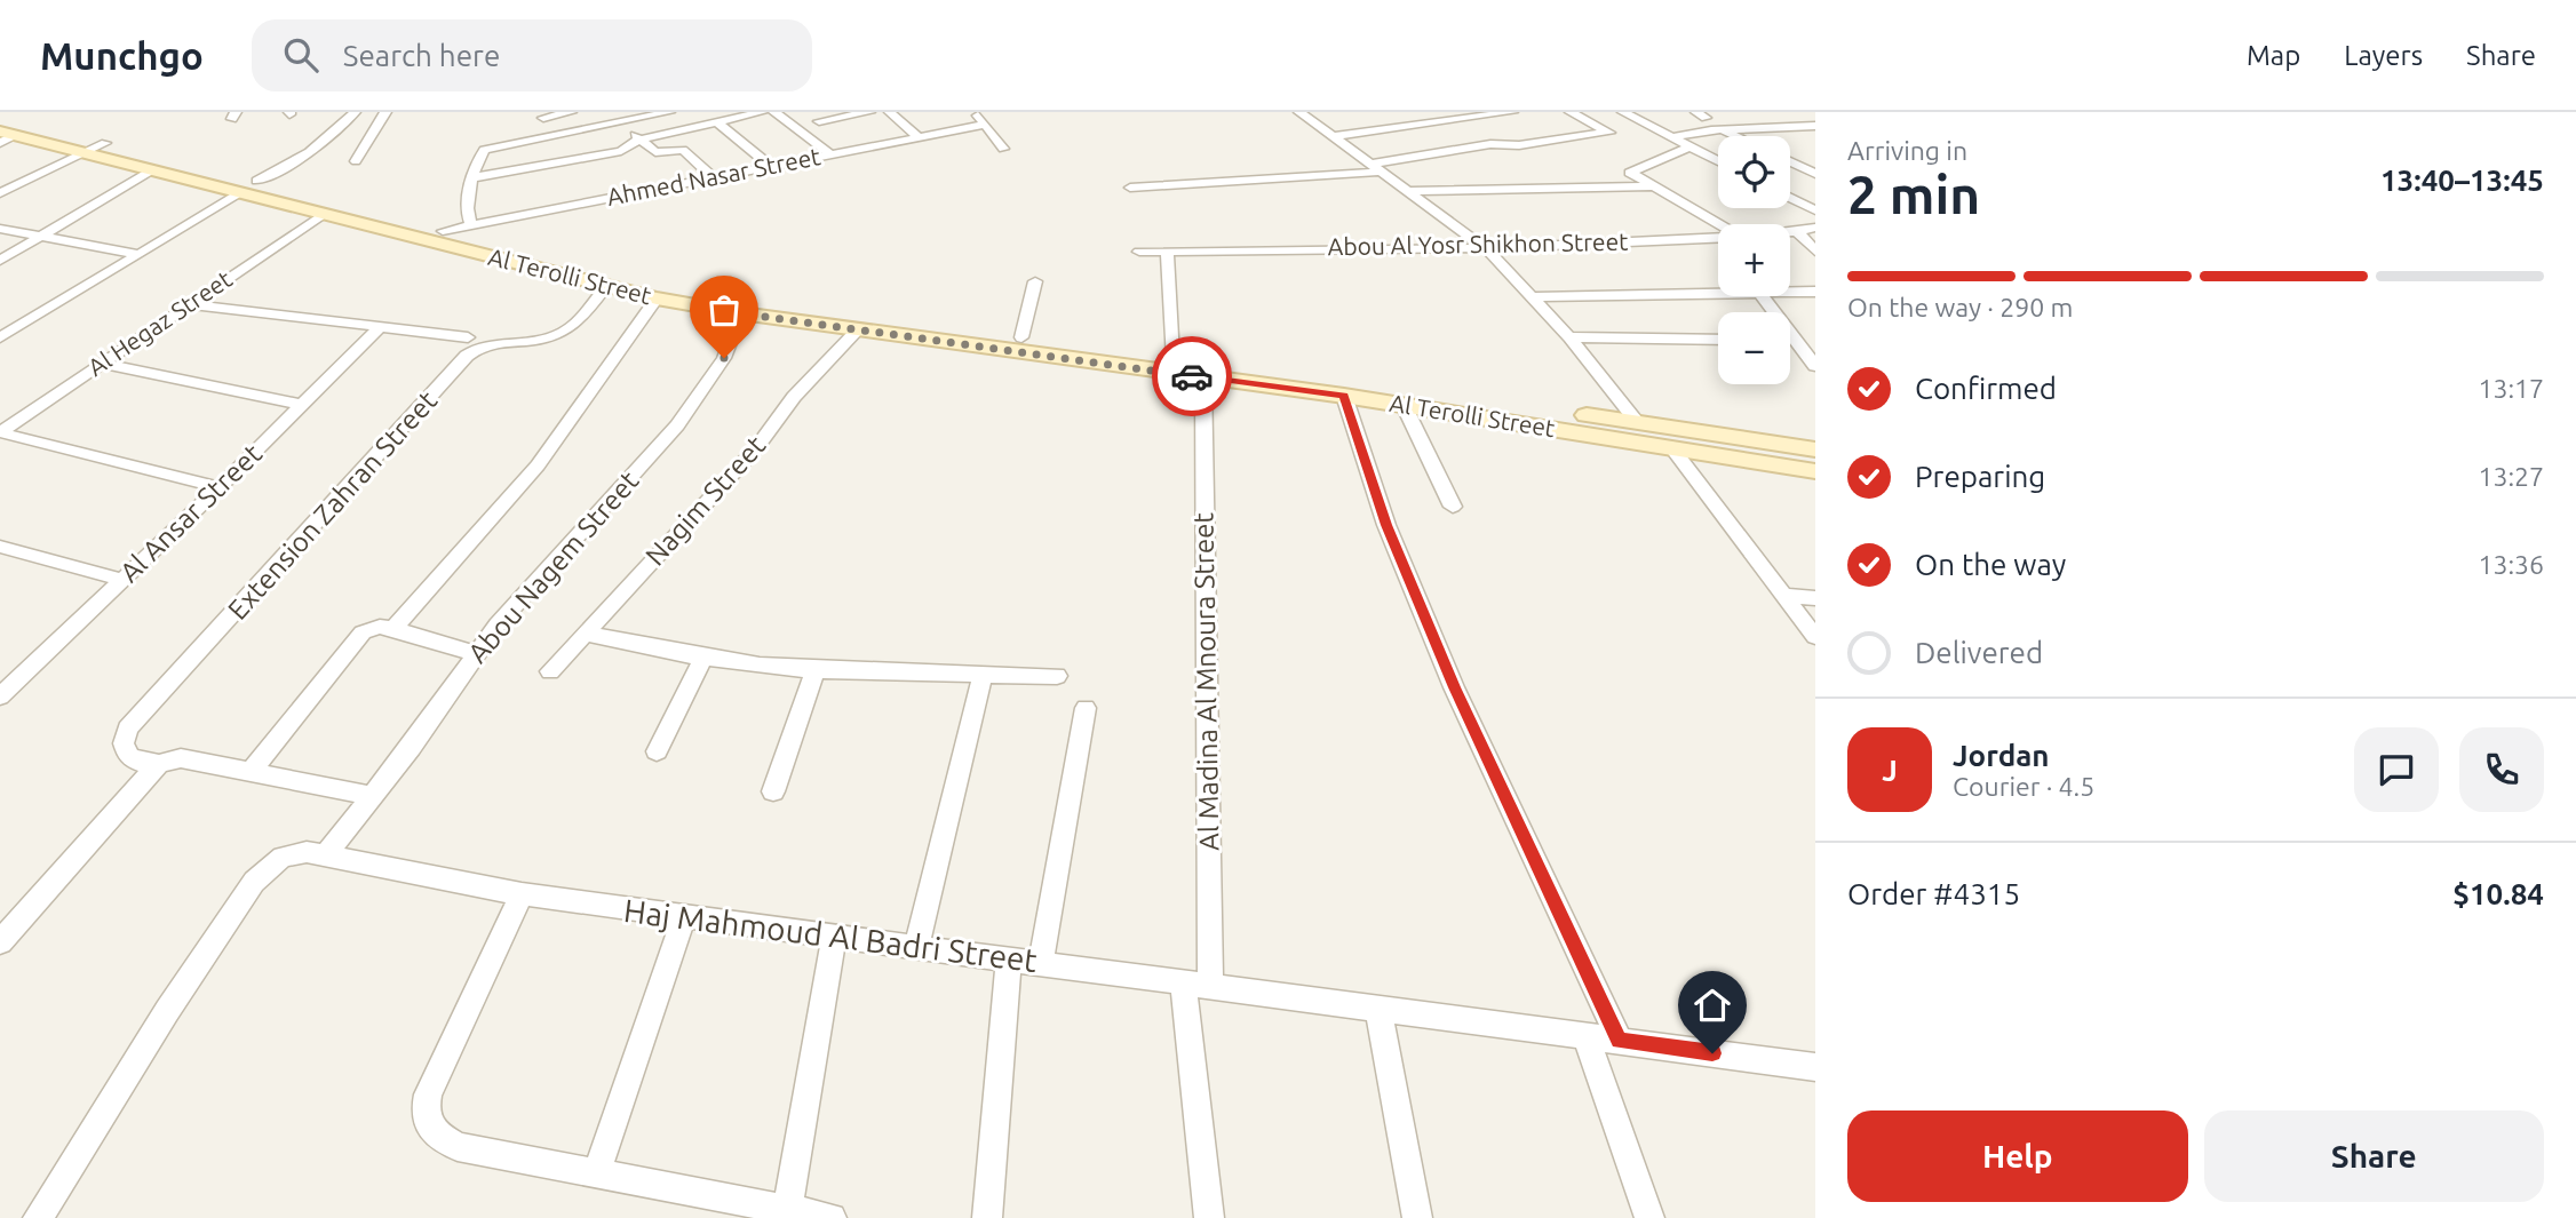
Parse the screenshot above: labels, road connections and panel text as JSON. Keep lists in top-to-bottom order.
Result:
{
  "streets": {
    "street": [
      "Ahmed Nasar Street",
      "Abou Al Yosr Shikhon Street",
      "Al Terolli Street",
      "Al Hegaz Street",
      "Nagim Street",
      "Extension Zahran Street",
      "Al Ansar Street",
      "Abou Nagem Street",
      "Al Madina Al Mnoura Street",
      "Haj Mahmoud Al Badri Street"
    ]
  },
  "crossings": [
    ["Ahmed Nasar Street", "Al Terolli Street"],
    ["Al Terolli Street", "Al Hegaz Street"],
    ["Al Terolli Street", "Nagim Street"],
    ["Al Terolli Street", "Extension Zahran Street"],
    ["Al Terolli Street", "Abou Nagem Street"],
    ["Al Terolli Street", "Al Madina Al Mnoura Street"],
    ["Abou Nagem Street", "Haj Mahmoud Al Badri Street"],
    ["Al Madina Al Mnoura Street", "Haj Mahmoud Al Badri Street"]
  ],
  "page": {
    "header": "Munchgo",
    "search": "Search here",
    "nav": ["Map", "Layers", "Share"],
    "heading": ["2 min", "Arriving in", "13:40–13:45"],
    "panel": [
      "Jordan",
      "Courier · 4.5",
      "Order #4315",
      "$10.84"
    ],
    "map_buttons": ["+", "−"],
    "bar": "On the way · 290 m",
    "list": [
      ["Confirmed", "13:17"],
      ["Preparing", "13:27"],
      ["On the way", "13:36"],
      "Delivered"
    ],
    "round": "J",
    "buttons": ["Help", "Share"]
  }
}
